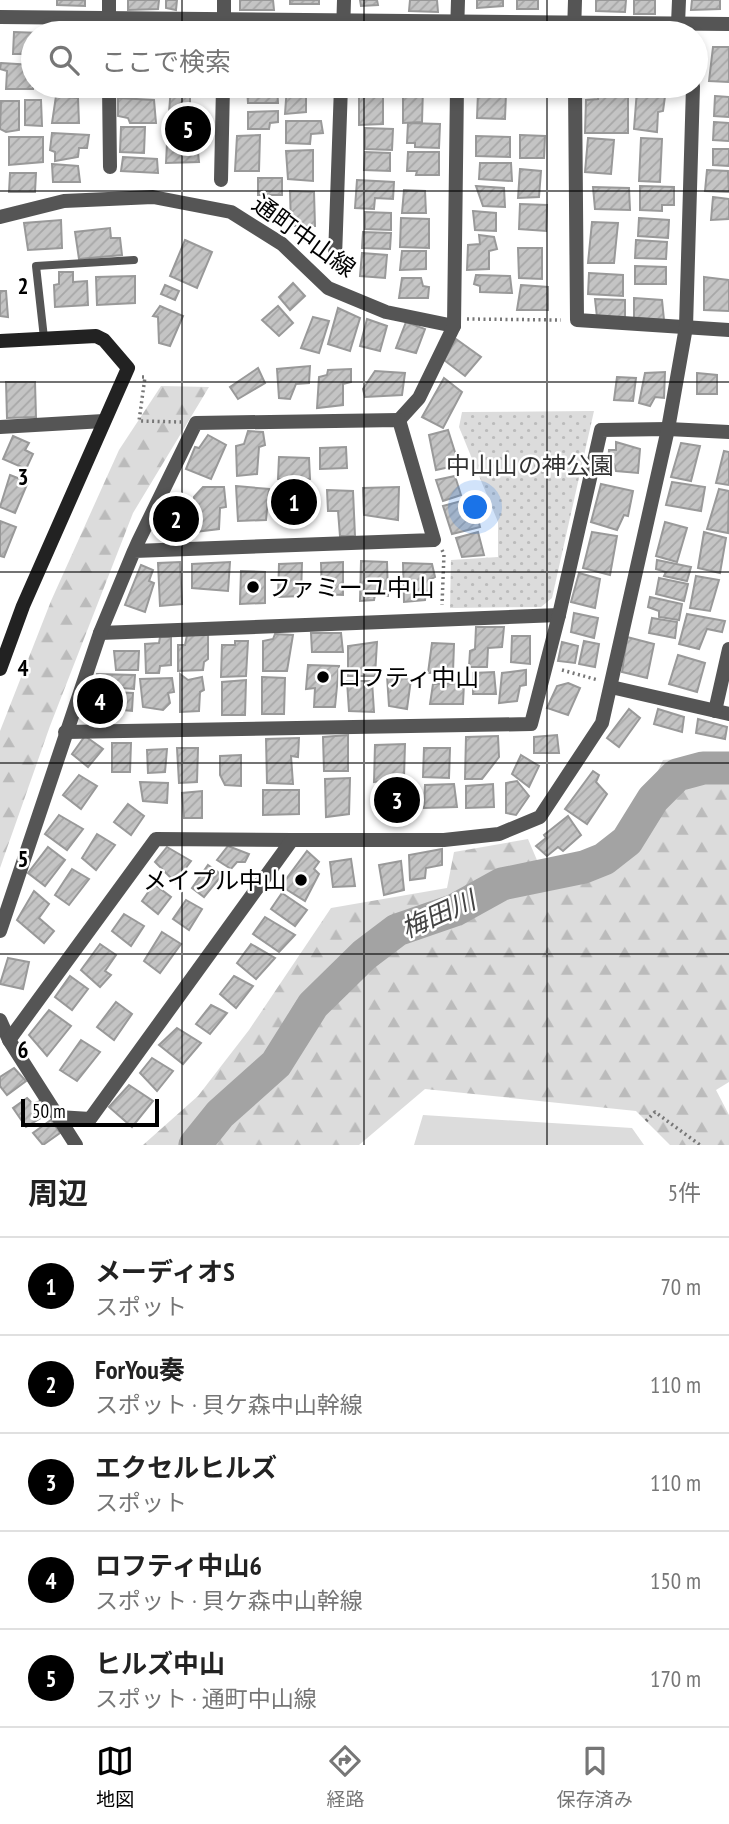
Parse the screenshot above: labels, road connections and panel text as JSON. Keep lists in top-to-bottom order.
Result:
{
  "streets": {
    "street": ["通町中山線"]
  },
  "water": ["梅田川"],
  "parks": ["中山山の神公園"],
  "places": ["ファミーユ中山", "ロフティ中山", "メイプル中山"],
  "scale_bar": "50 m",
  "page": {
    "search": "ここで検索",
    "pins": [
      "5",
      "1",
      "2",
      "4",
      "3"
    ],
    "scale": "50 m",
    "heading": ["周辺", "5件"],
    "list": [
      {
        "mark": "1",
        "name": "メーディオS",
        "note": "スポット",
        "value": "70 m"
      },
      {
        "mark": "2",
        "name": "ForYou奏",
        "note": "スポット · 貝ケ森中山幹線",
        "value": "110 m"
      },
      {
        "mark": "3",
        "name": "エクセルヒルズ",
        "note": "スポット",
        "value": "110 m"
      },
      {
        "mark": "4",
        "name": "ロフティ中山6",
        "note": "スポット · 貝ケ森中山幹線",
        "value": "150 m"
      },
      {
        "mark": "5",
        "name": "ヒルズ中山",
        "note": "スポット · 通町中山線",
        "value": "170 m"
      }
    ],
    "nav": ["地図", "経路", "保存済み"]
  },
  "grid": {
    "rows": [
      "2",
      "3",
      "4",
      "5",
      "6"
    ]
  }
}
